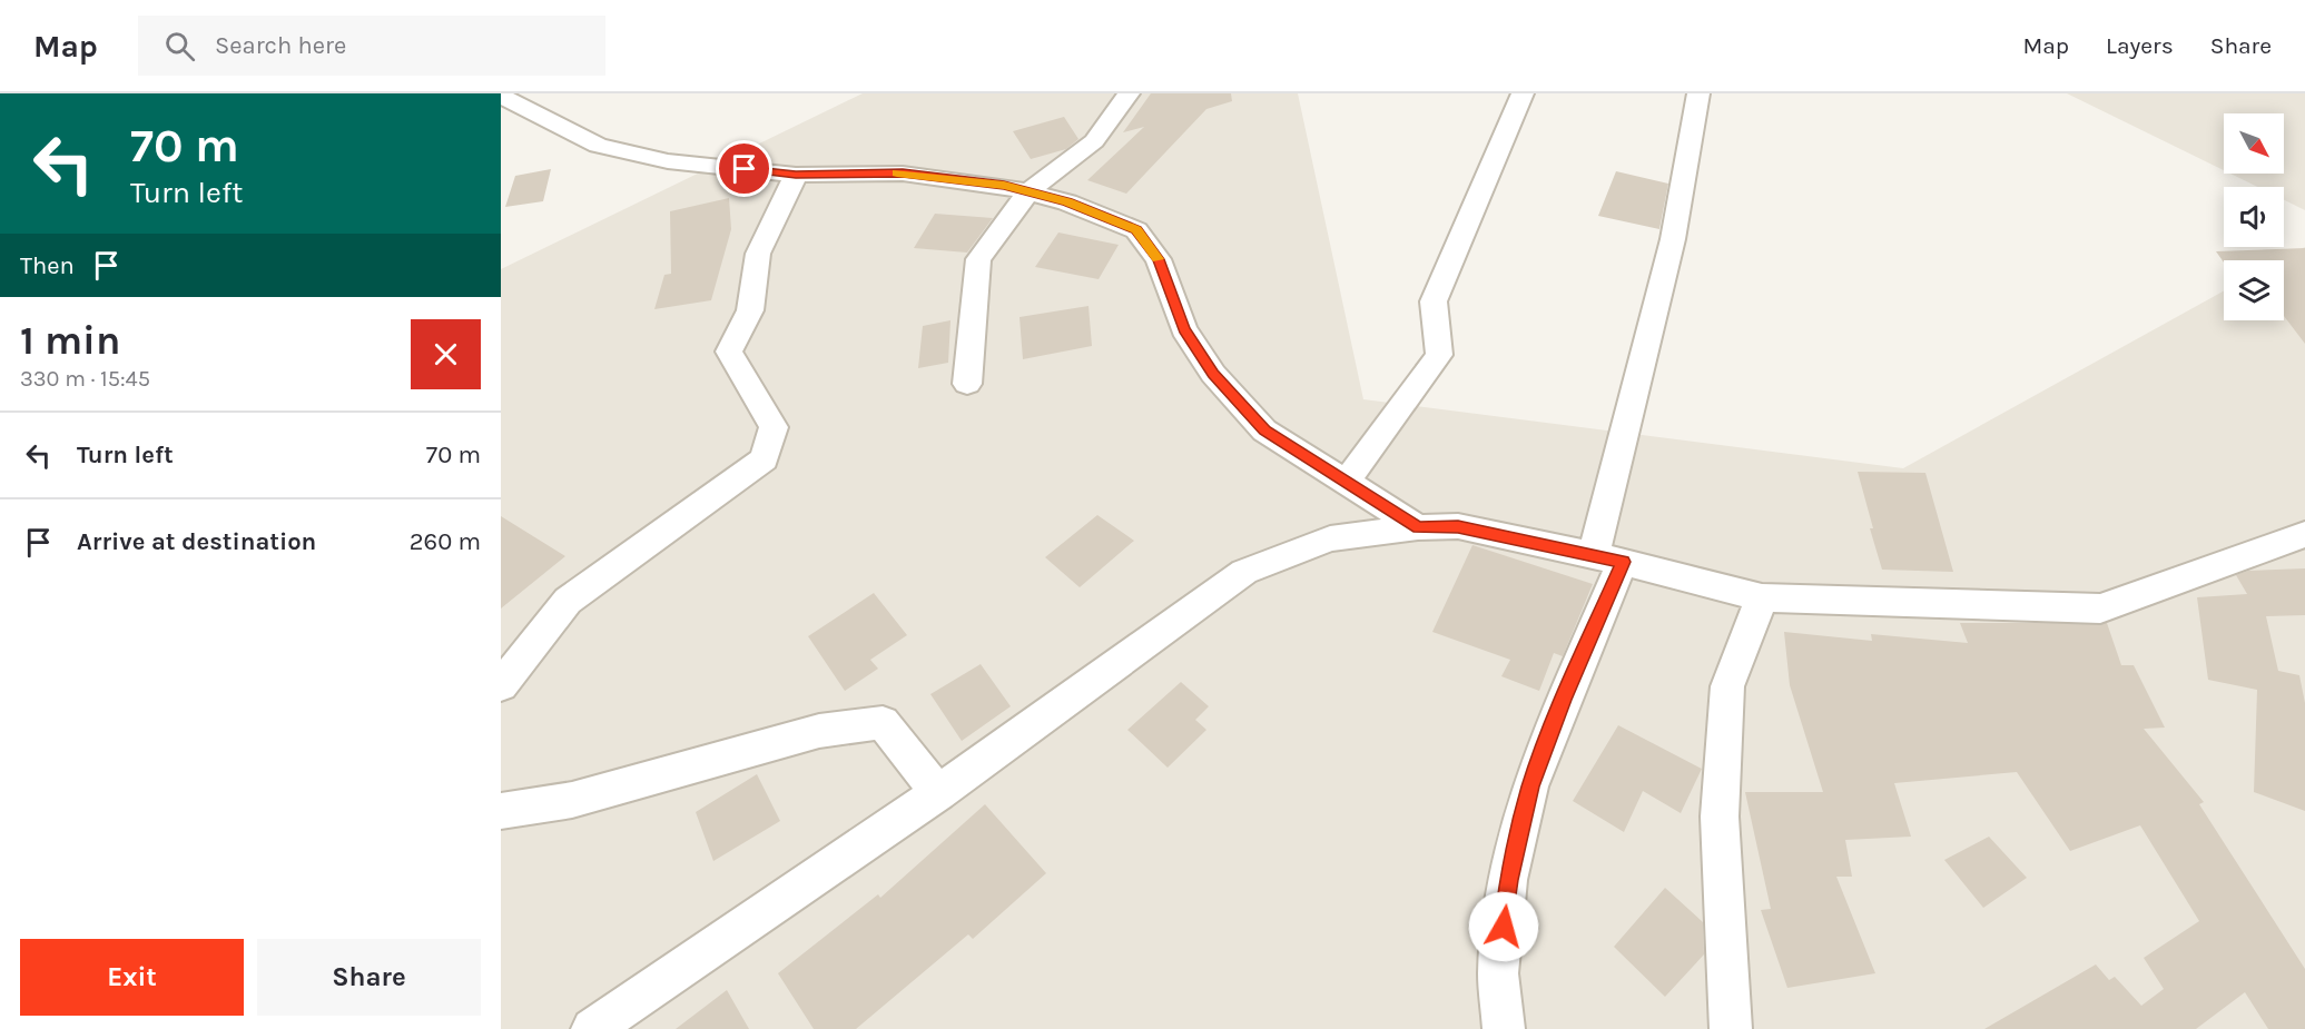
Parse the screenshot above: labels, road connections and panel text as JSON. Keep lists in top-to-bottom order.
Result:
{
  "north": "bottom right",
  "page": {
    "header": "Map",
    "search": "Search here",
    "nav": ["Map", "Layers", "Share"],
    "turn": ["70 m", "Turn left"],
    "then": "Then",
    "heading": ["1 min", "330 m · 15:45"],
    "list": [
      {
        "name": "Turn left",
        "value": "70 m"
      },
      {
        "name": "Arrive at destination",
        "value": "260 m"
      }
    ],
    "buttons": ["Exit", "Share"]
  }
}
